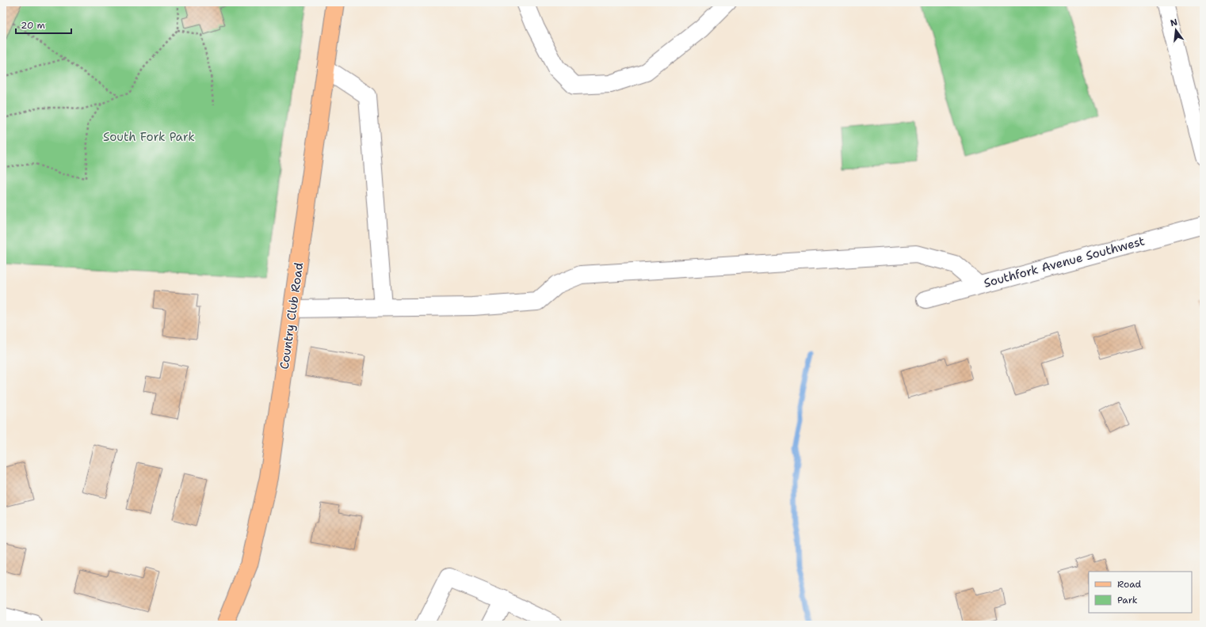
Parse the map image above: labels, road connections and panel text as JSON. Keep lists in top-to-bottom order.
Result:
{
  "streets": {
    "main road": ["Country Club Road"],
    "street": ["Southfork Avenue Southwest"]
  },
  "parks": ["South Fork Park"],
  "legend": ["Road", "Park"],
  "scale_bar": "20 m",
  "north": "top"
}
